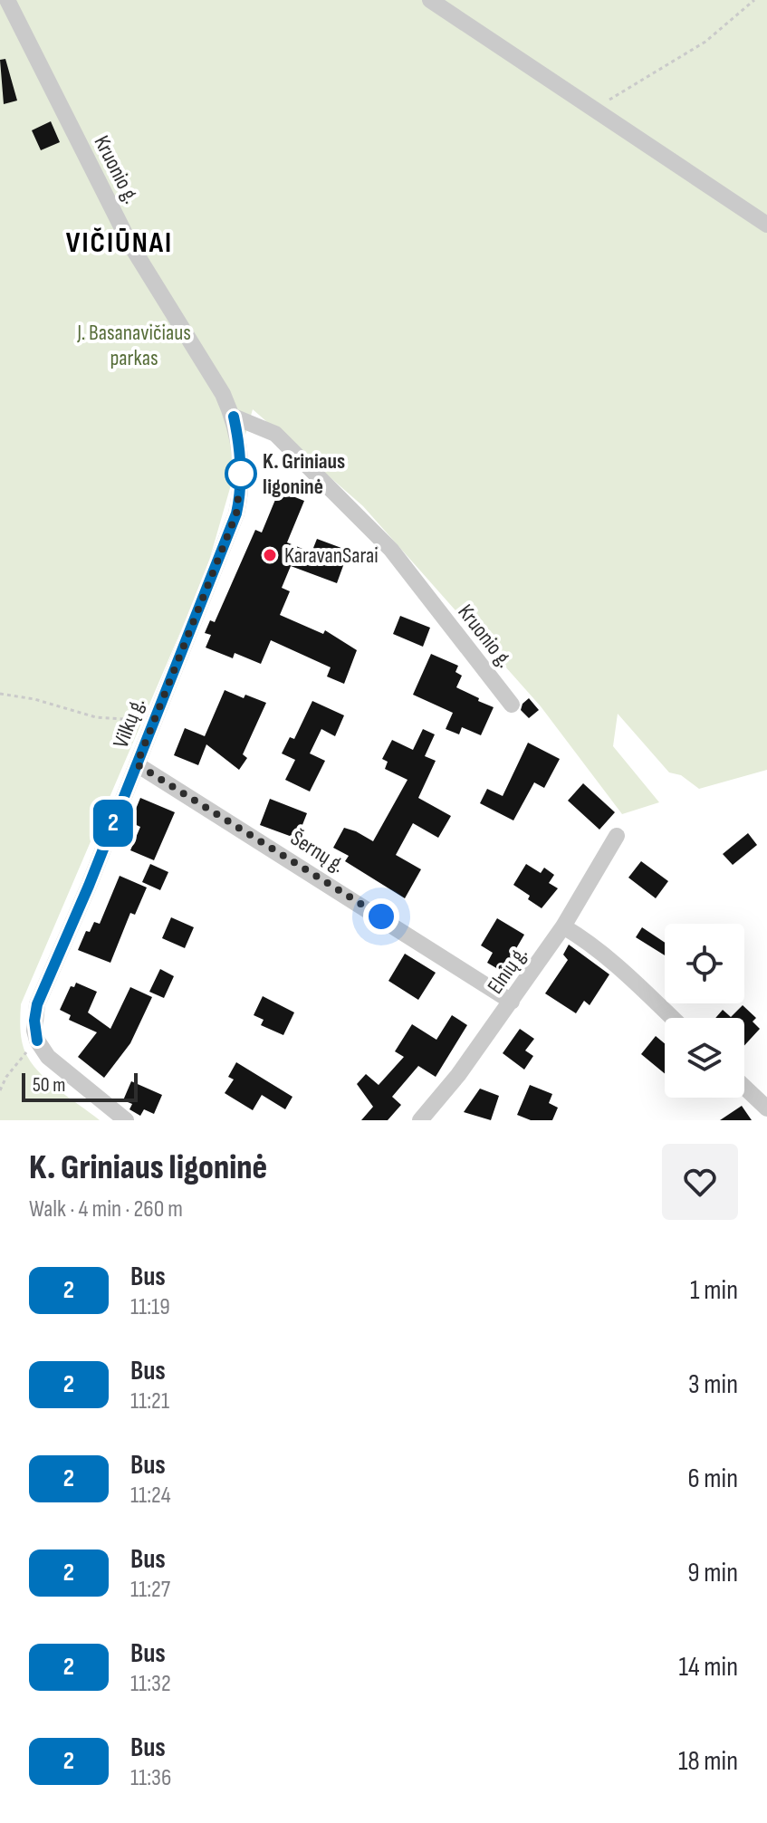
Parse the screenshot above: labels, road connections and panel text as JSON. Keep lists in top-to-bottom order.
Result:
{
  "streets": {
    "street": [
      "Kruonio g.",
      "Vilkų g.",
      "Šernų g.",
      "Elnių g."
    ]
  },
  "crossings": [
    ["Kruonio g.", "Vilkų g."],
    ["Vilkų g.", "Šernų g."],
    ["Šernų g.", "Elnių g."]
  ],
  "districts": ["VIČIŪNAI"],
  "parks": ["J. Basanavičiaus parkas"],
  "places": ["K. Griniaus ligoninė", "KaravanSarai"],
  "lines": ["bus line 2"],
  "scale_bar": "50 m",
  "page": {
    "on_map": "2",
    "scale": "50 m",
    "heading": ["K. Griniaus ligoninė", "Walk · 4 min · 260 m"],
    "list": [
      {
        "mark": "2",
        "name": "Bus",
        "note": "11:19",
        "value": "1 min"
      },
      {
        "mark": "2",
        "name": "Bus",
        "note": "11:21",
        "value": "3 min"
      },
      {
        "mark": "2",
        "name": "Bus",
        "note": "11:24",
        "value": "6 min"
      },
      {
        "mark": "2",
        "name": "Bus",
        "note": "11:27",
        "value": "9 min"
      },
      {
        "mark": "2",
        "name": "Bus",
        "note": "11:32",
        "value": "14 min"
      },
      {
        "mark": "2",
        "name": "Bus",
        "note": "11:36",
        "value": "18 min"
      }
    ]
  }
}
